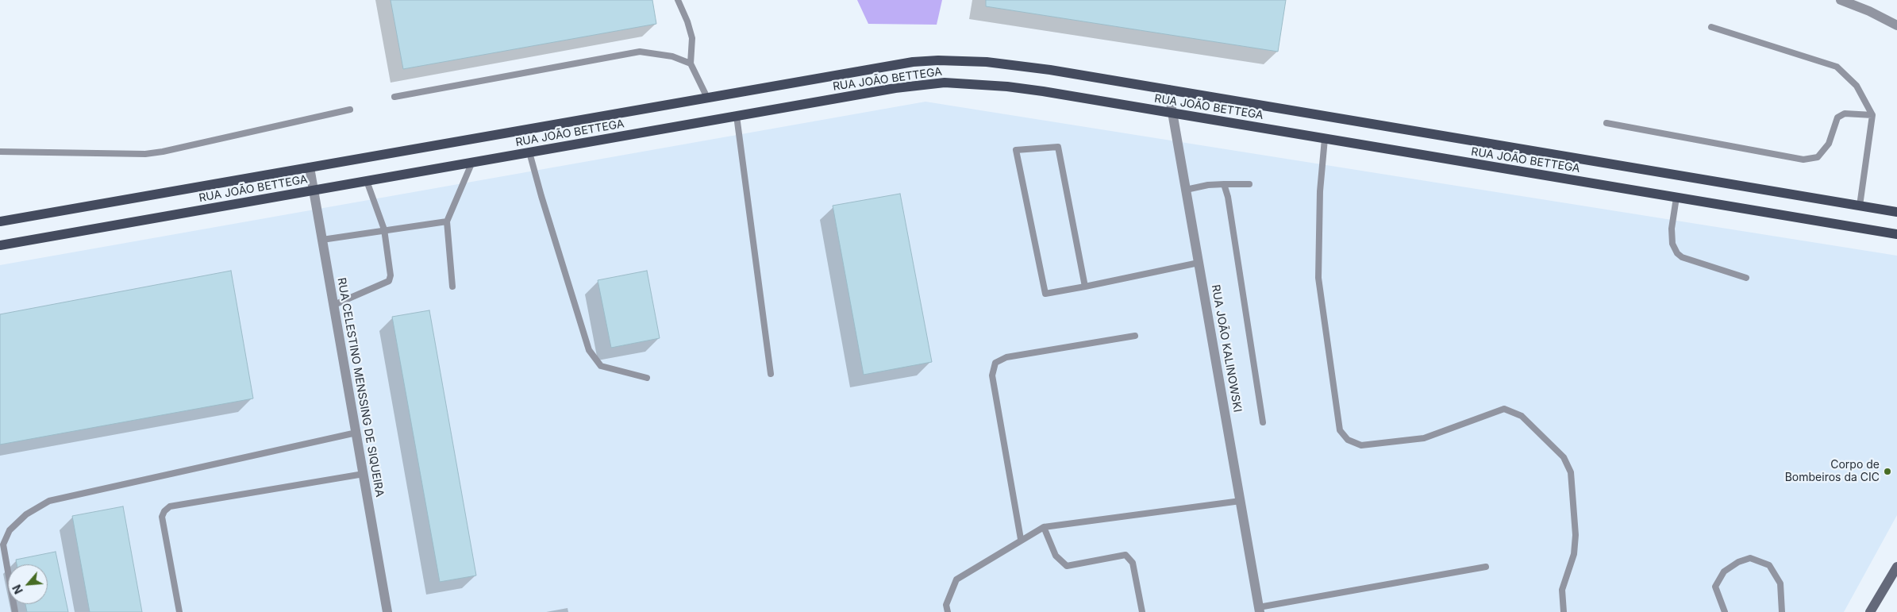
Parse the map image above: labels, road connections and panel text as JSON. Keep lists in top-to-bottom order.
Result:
{
  "streets": {
    "main road": ["RUA JOÃO BETTEGA"],
    "street": ["RUA JOÃO KALINOWSKI", "RUA CELESTINO MENSSING DE SIQUEIRA"]
  },
  "crossings": [
    ["RUA JOÃO BETTEGA", "RUA JOÃO KALINOWSKI"],
    ["RUA JOÃO BETTEGA", "RUA CELESTINO MENSSING DE SIQUEIRA"]
  ],
  "places": ["Corpo de Bombeiros da CIC"],
  "north": "bottom left"
}
